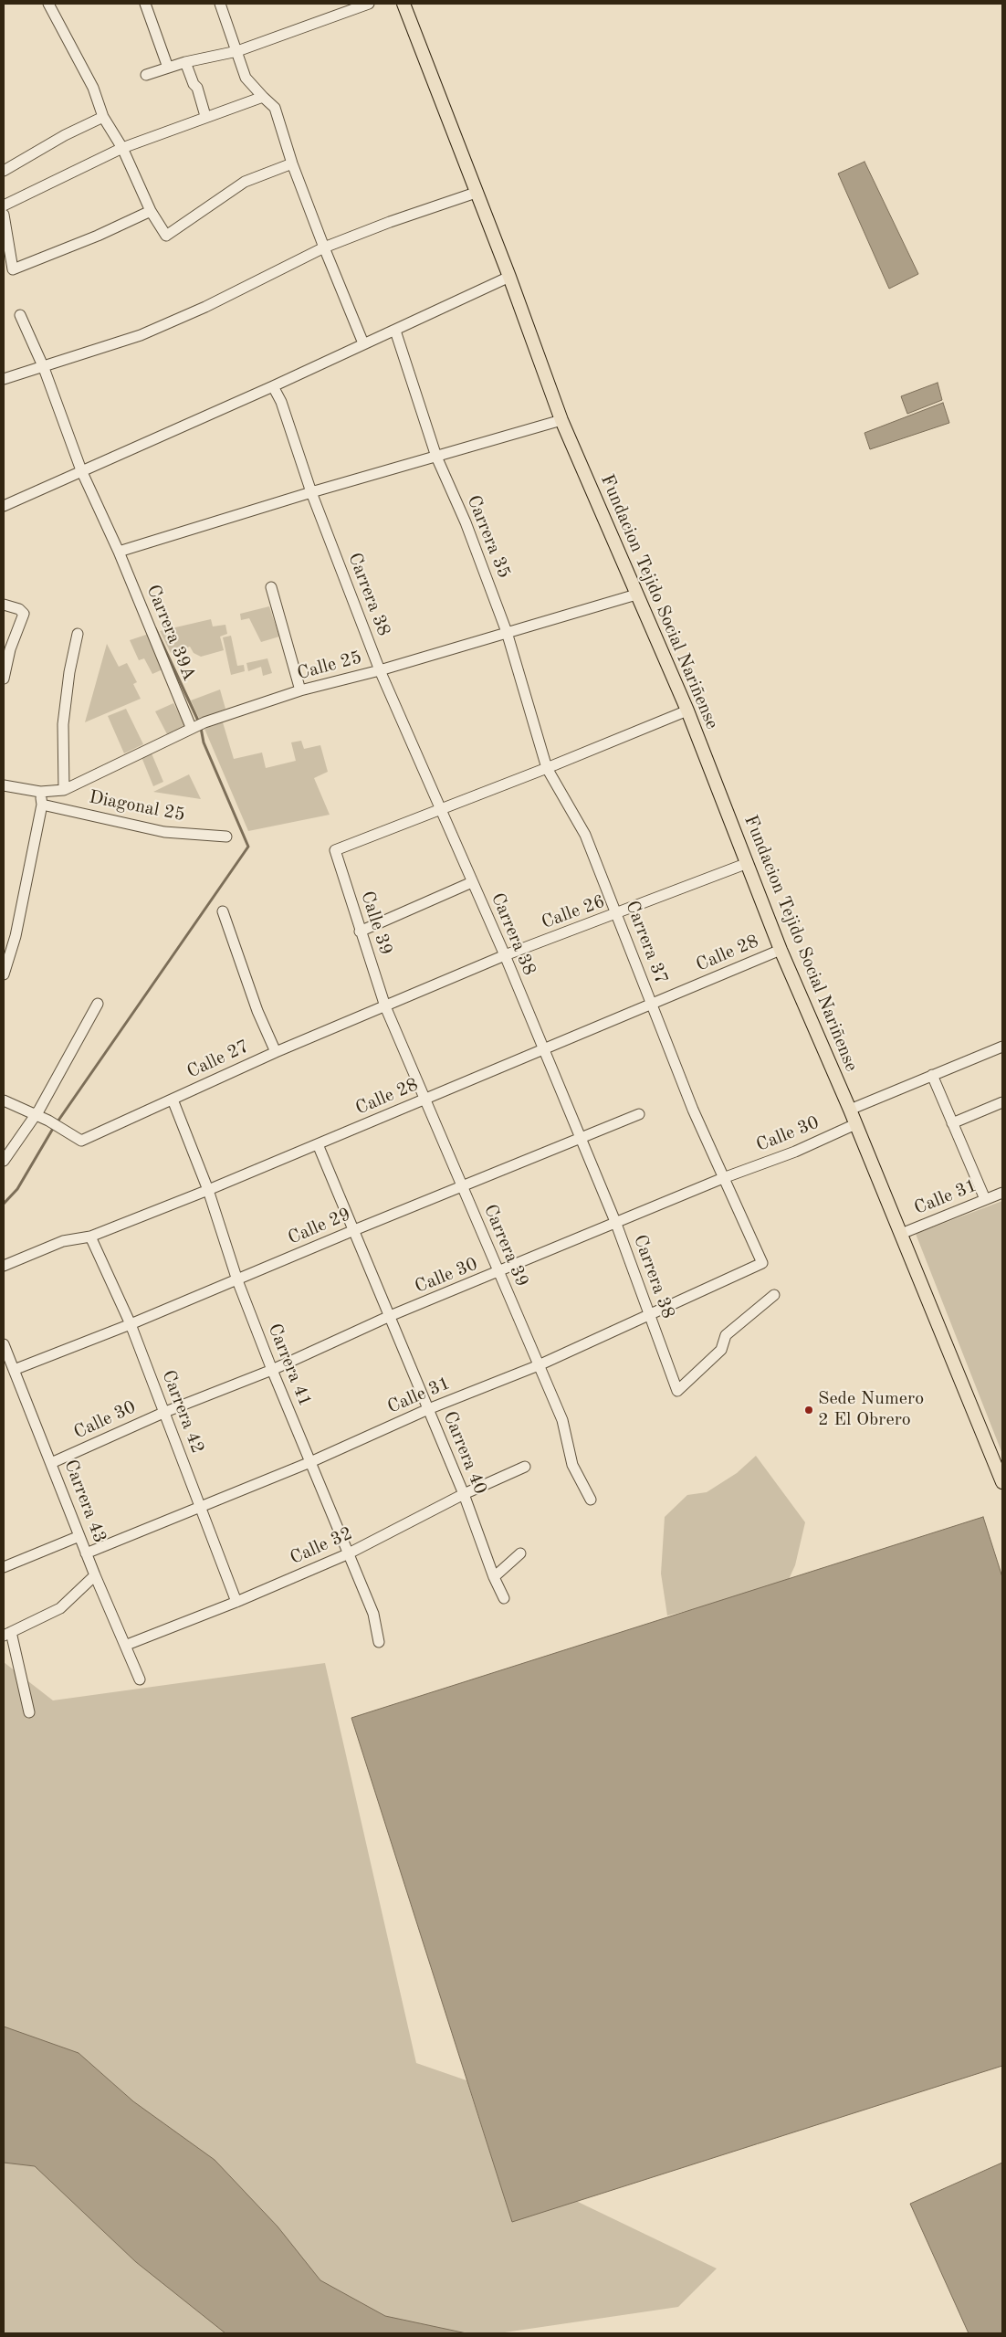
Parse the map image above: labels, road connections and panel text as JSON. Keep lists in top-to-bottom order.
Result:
{
  "streets": {
    "main road": ["Fundacion Tejido Social Nariñense"],
    "street": [
      "Carrera 35",
      "Carrera 38",
      "Carrera 39A",
      "Calle 25",
      "Diagonal 25",
      "Calle 26",
      "Calle 39",
      "Carrera 37",
      "Calle 28",
      "Calle 27",
      "Calle 30",
      "Calle 31",
      "Calle 29",
      "Carrera 39",
      "Carrera 41",
      "Carrera 42",
      "Carrera 40",
      "Carrera 43",
      "Calle 32"
    ]
  },
  "crossings": [
    ["Carrera 35", "Calle 25"],
    ["Carrera 35", "Carrera 37"],
    ["Carrera 38", "Calle 25"],
    ["Carrera 38", "Calle 26"],
    ["Carrera 38", "Calle 39"],
    ["Carrera 38", "Calle 28"],
    ["Carrera 38", "Calle 30"],
    ["Carrera 38", "Calle 31"],
    ["Carrera 38", "Calle 29"],
    ["Fundacion Tejido Social Nariñense", "Calle 25"],
    ["Fundacion Tejido Social Nariñense", "Calle 26"],
    ["Fundacion Tejido Social Nariñense", "Calle 28"],
    ["Fundacion Tejido Social Nariñense", "Calle 30"],
    ["Fundacion Tejido Social Nariñense", "Calle 31"],
    ["Carrera 39A", "Calle 25"],
    ["Calle 25", "Carrera 37"],
    ["Calle 26", "Calle 39"],
    ["Calle 26", "Carrera 37"],
    ["Calle 26", "Calle 27"],
    ["Calle 26", "Carrera 39"],
    ["Calle 39", "Calle 27"],
    ["Calle 39", "Carrera 39"],
    ["Carrera 37", "Calle 28"],
    ["Carrera 37", "Calle 30"],
    ["Carrera 37", "Calle 31"],
    ["Calle 28", "Carrera 39"],
    ["Calle 28", "Carrera 41"],
    ["Calle 28", "Carrera 42"],
    ["Calle 28", "Carrera 40"],
    ["Calle 27", "Carrera 39"],
    ["Calle 27", "Carrera 41"],
    ["Calle 30", "Carrera 39"],
    ["Calle 30", "Carrera 41"],
    ["Calle 30", "Carrera 42"],
    ["Calle 30", "Carrera 40"],
    ["Calle 30", "Carrera 43"],
    ["Calle 31", "Carrera 39"],
    ["Calle 31", "Carrera 41"],
    ["Calle 31", "Carrera 42"],
    ["Calle 31", "Carrera 40"],
    ["Calle 31", "Carrera 43"],
    ["Calle 29", "Carrera 39"],
    ["Calle 29", "Carrera 41"],
    ["Calle 29", "Carrera 42"],
    ["Calle 29", "Carrera 40"],
    ["Calle 29", "Carrera 43"],
    ["Carrera 41", "Calle 32"],
    ["Carrera 42", "Calle 32"],
    ["Carrera 40", "Calle 32"],
    ["Carrera 43", "Calle 32"]
  ],
  "places": ["Sede Numero 2 El Obrero"]
}
